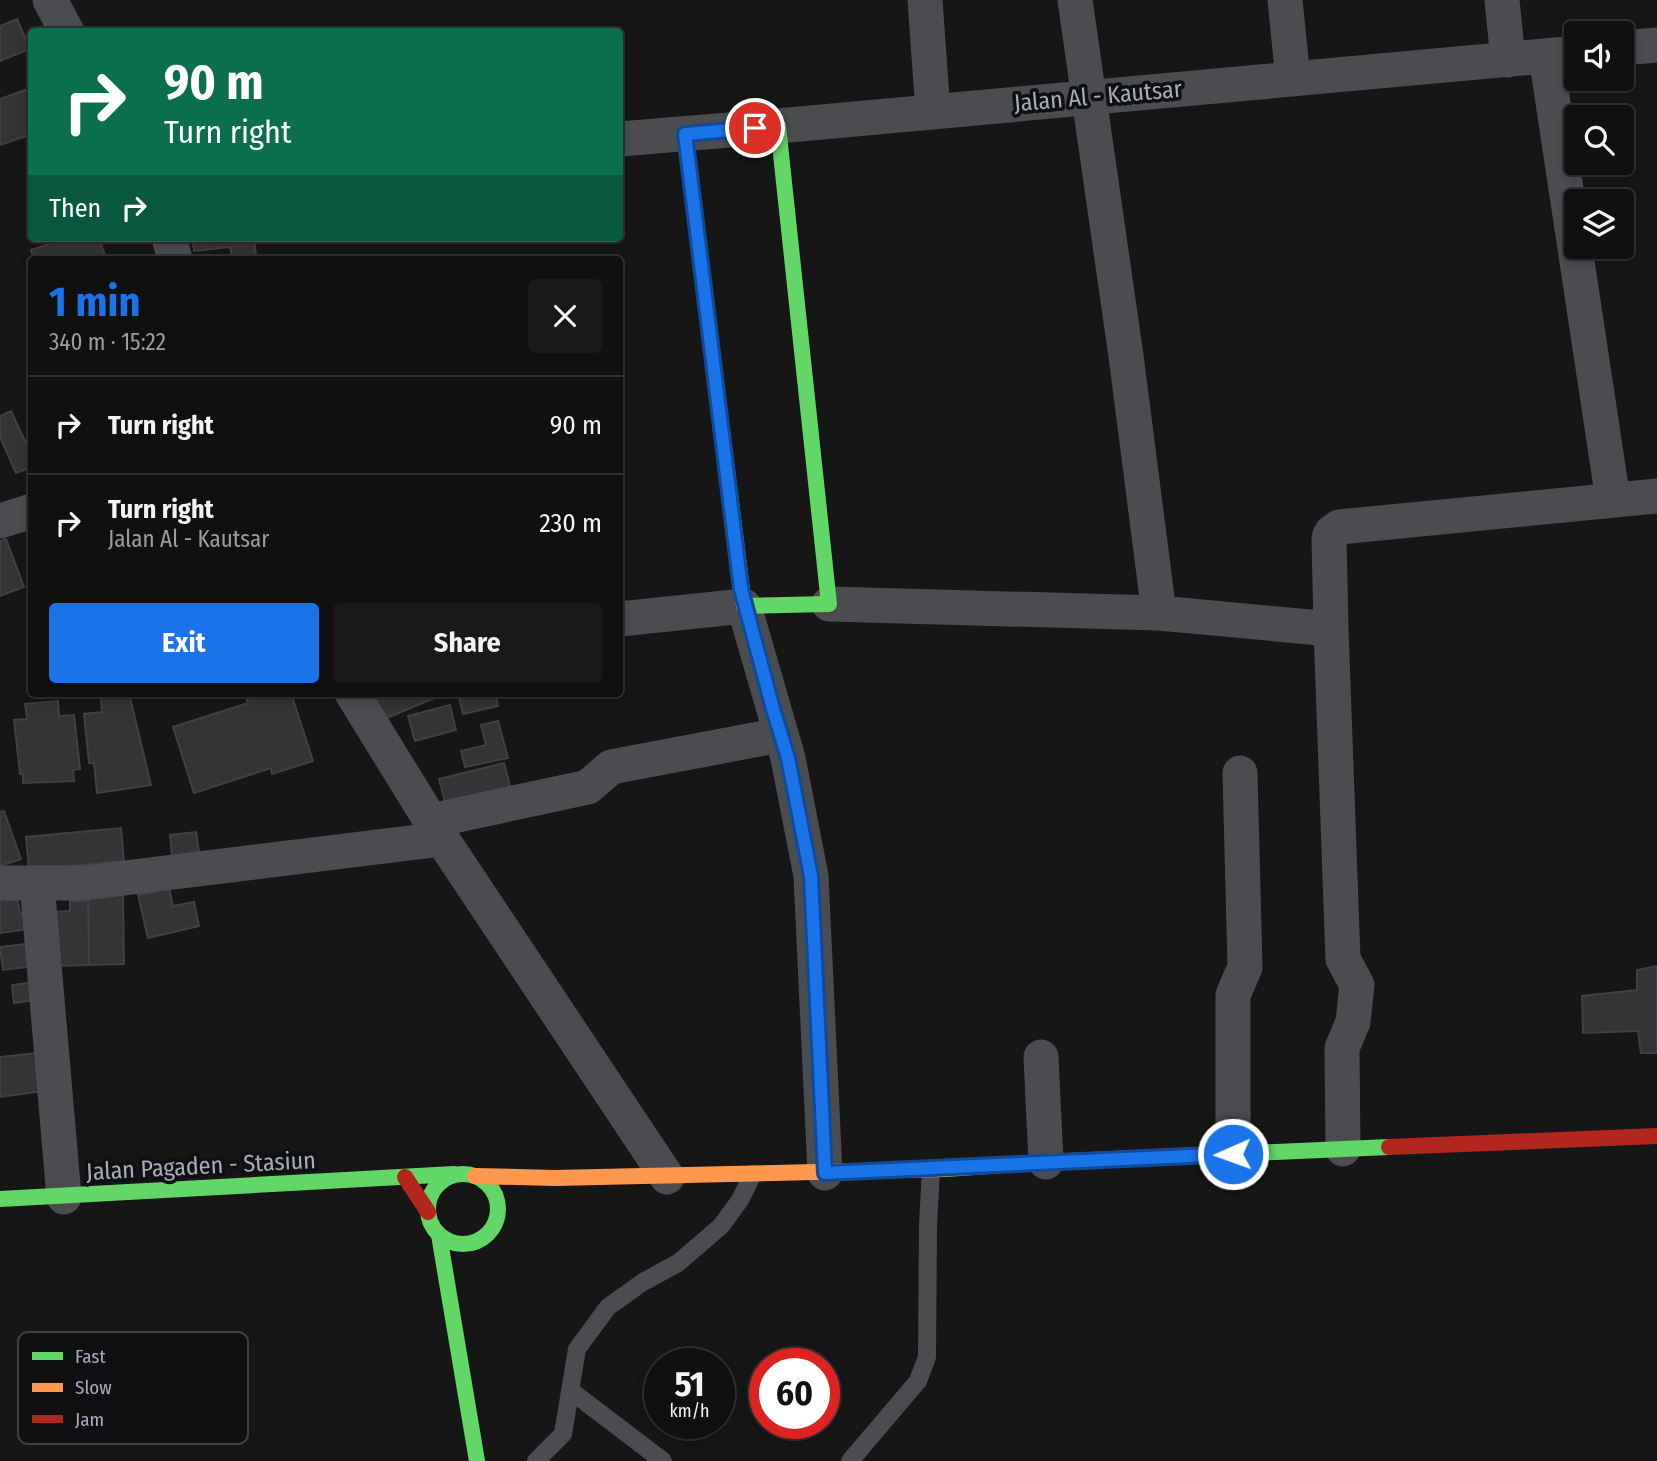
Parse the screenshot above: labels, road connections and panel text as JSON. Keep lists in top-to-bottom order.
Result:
{
  "streets": {
    "main road": ["Jalan Pagaden - Stasiun"],
    "street": ["Jalan Al - Kautsar"]
  },
  "legend": ["Fast", "Slow", "Jam"],
  "page": {
    "turn": ["90 m", "Turn right"],
    "then": "Then",
    "heading": ["1 min", "340 m · 15:22"],
    "list": [
      {
        "name": "Turn right",
        "value": "90 m"
      },
      {
        "name": "Turn right",
        "note": "Jalan Al - Kautsar",
        "value": "230 m"
      }
    ],
    "buttons": ["Exit", "Share"],
    "speed": "51 km/h",
    "limit": "60"
  }
}
